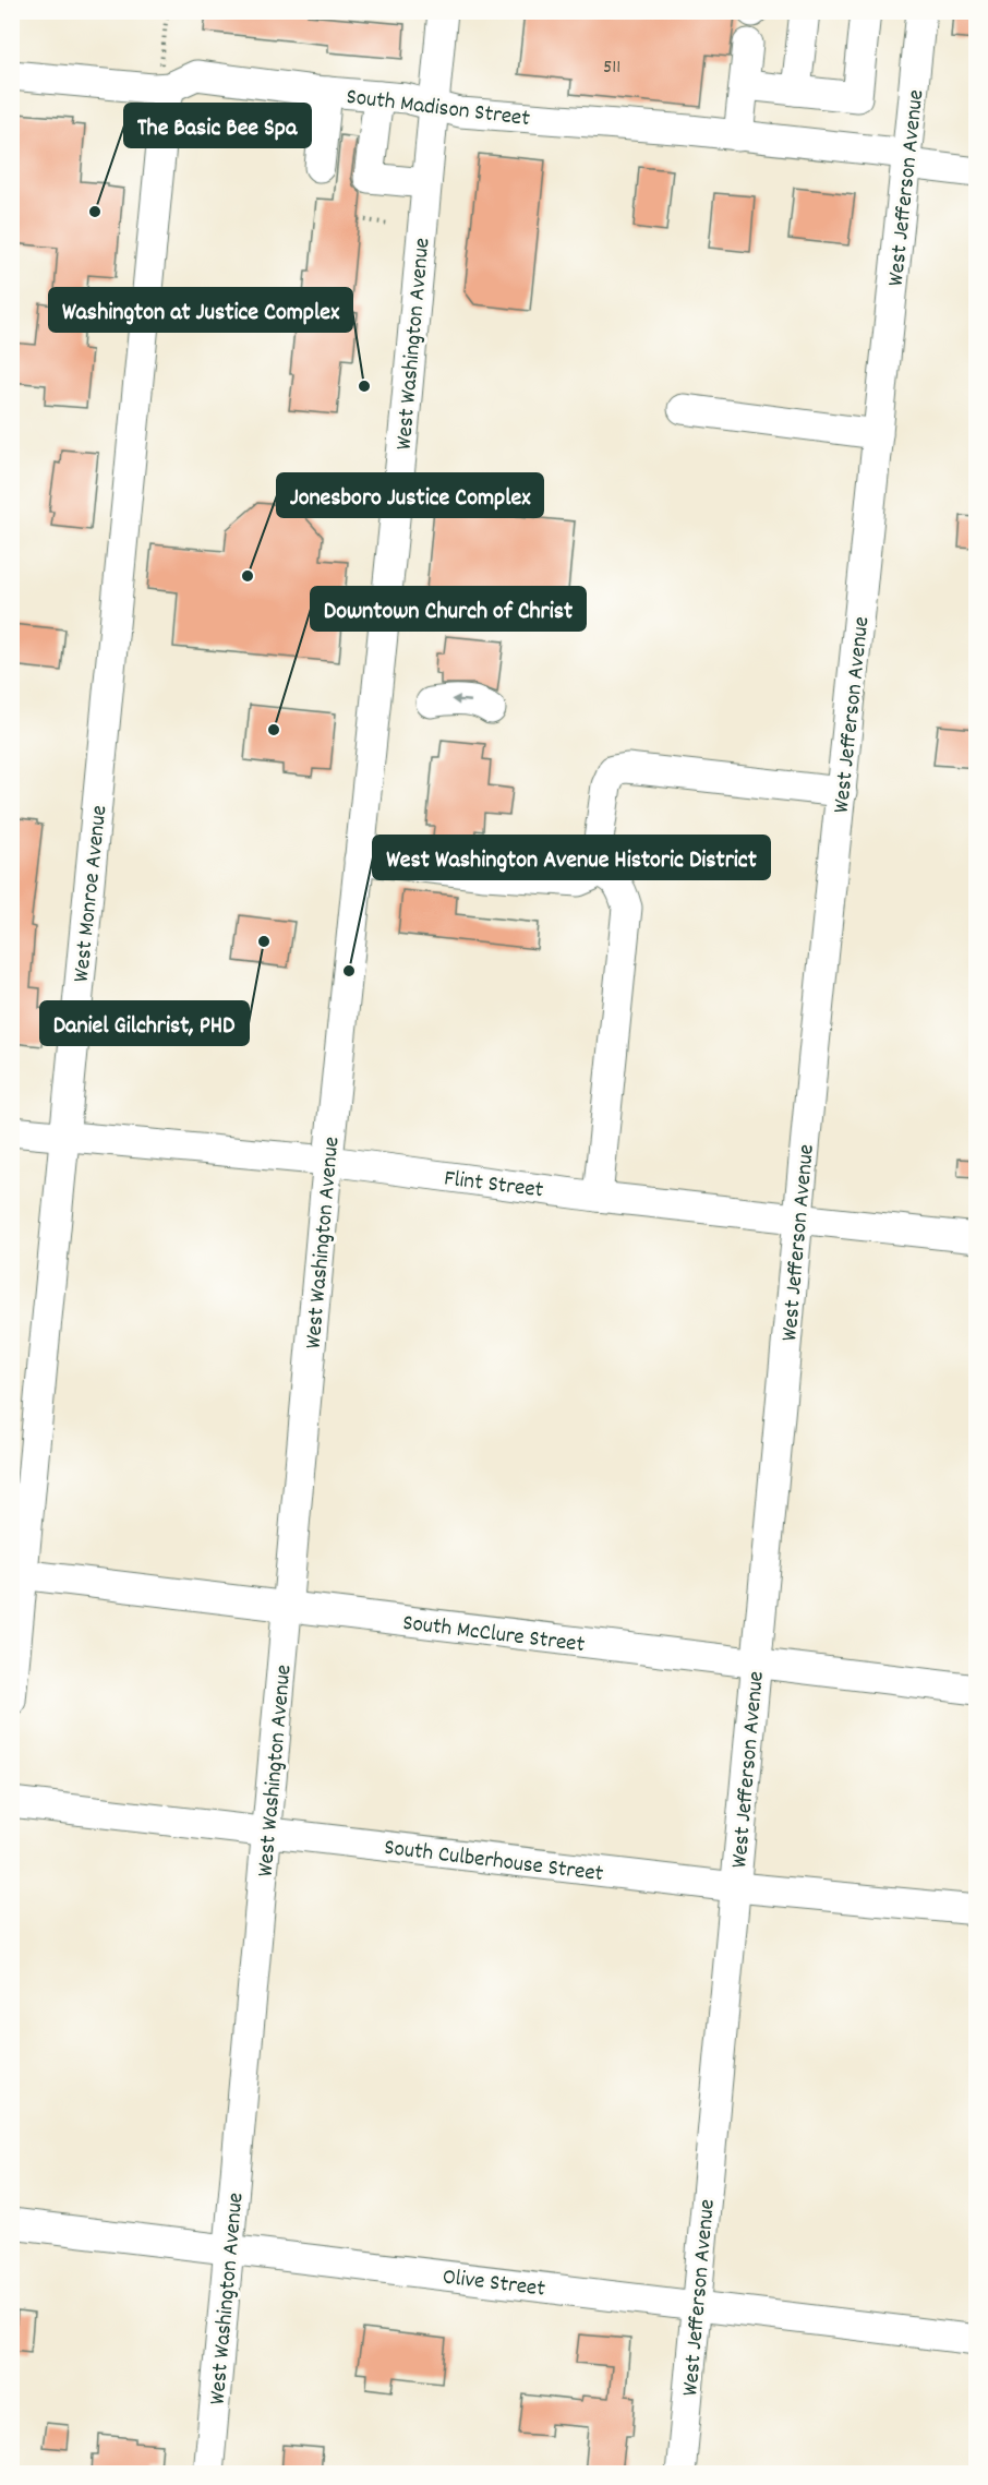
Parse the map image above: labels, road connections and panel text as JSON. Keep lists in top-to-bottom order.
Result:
{
  "streets": {
    "street": [
      "South Madison Street",
      "West Jefferson Avenue",
      "West Washington Avenue",
      "West Monroe Avenue",
      "Flint Street",
      "South McClure Street",
      "South Culberhouse Street",
      "Olive Street"
    ]
  },
  "crossings": [
    ["South Madison Street", "West Jefferson Avenue"],
    ["South Madison Street", "West Washington Avenue"],
    ["South Madison Street", "West Monroe Avenue"],
    ["West Jefferson Avenue", "Flint Street"],
    ["West Jefferson Avenue", "South McClure Street"],
    ["West Jefferson Avenue", "South Culberhouse Street"],
    ["West Jefferson Avenue", "Olive Street"],
    ["West Washington Avenue", "Flint Street"],
    ["West Washington Avenue", "South McClure Street"],
    ["West Washington Avenue", "South Culberhouse Street"],
    ["West Washington Avenue", "Olive Street"],
    ["West Monroe Avenue", "Flint Street"],
    ["West Monroe Avenue", "South McClure Street"]
  ],
  "places": [
    "The Basic Bee Spa",
    "Washington at Justice Complex",
    "Jonesboro Justice Complex",
    "Downtown Church of Christ",
    "Daniel Gilchrist, PHD",
    "West Washington Avenue Historic District"
  ],
  "house_numbers": ["511"]
}
